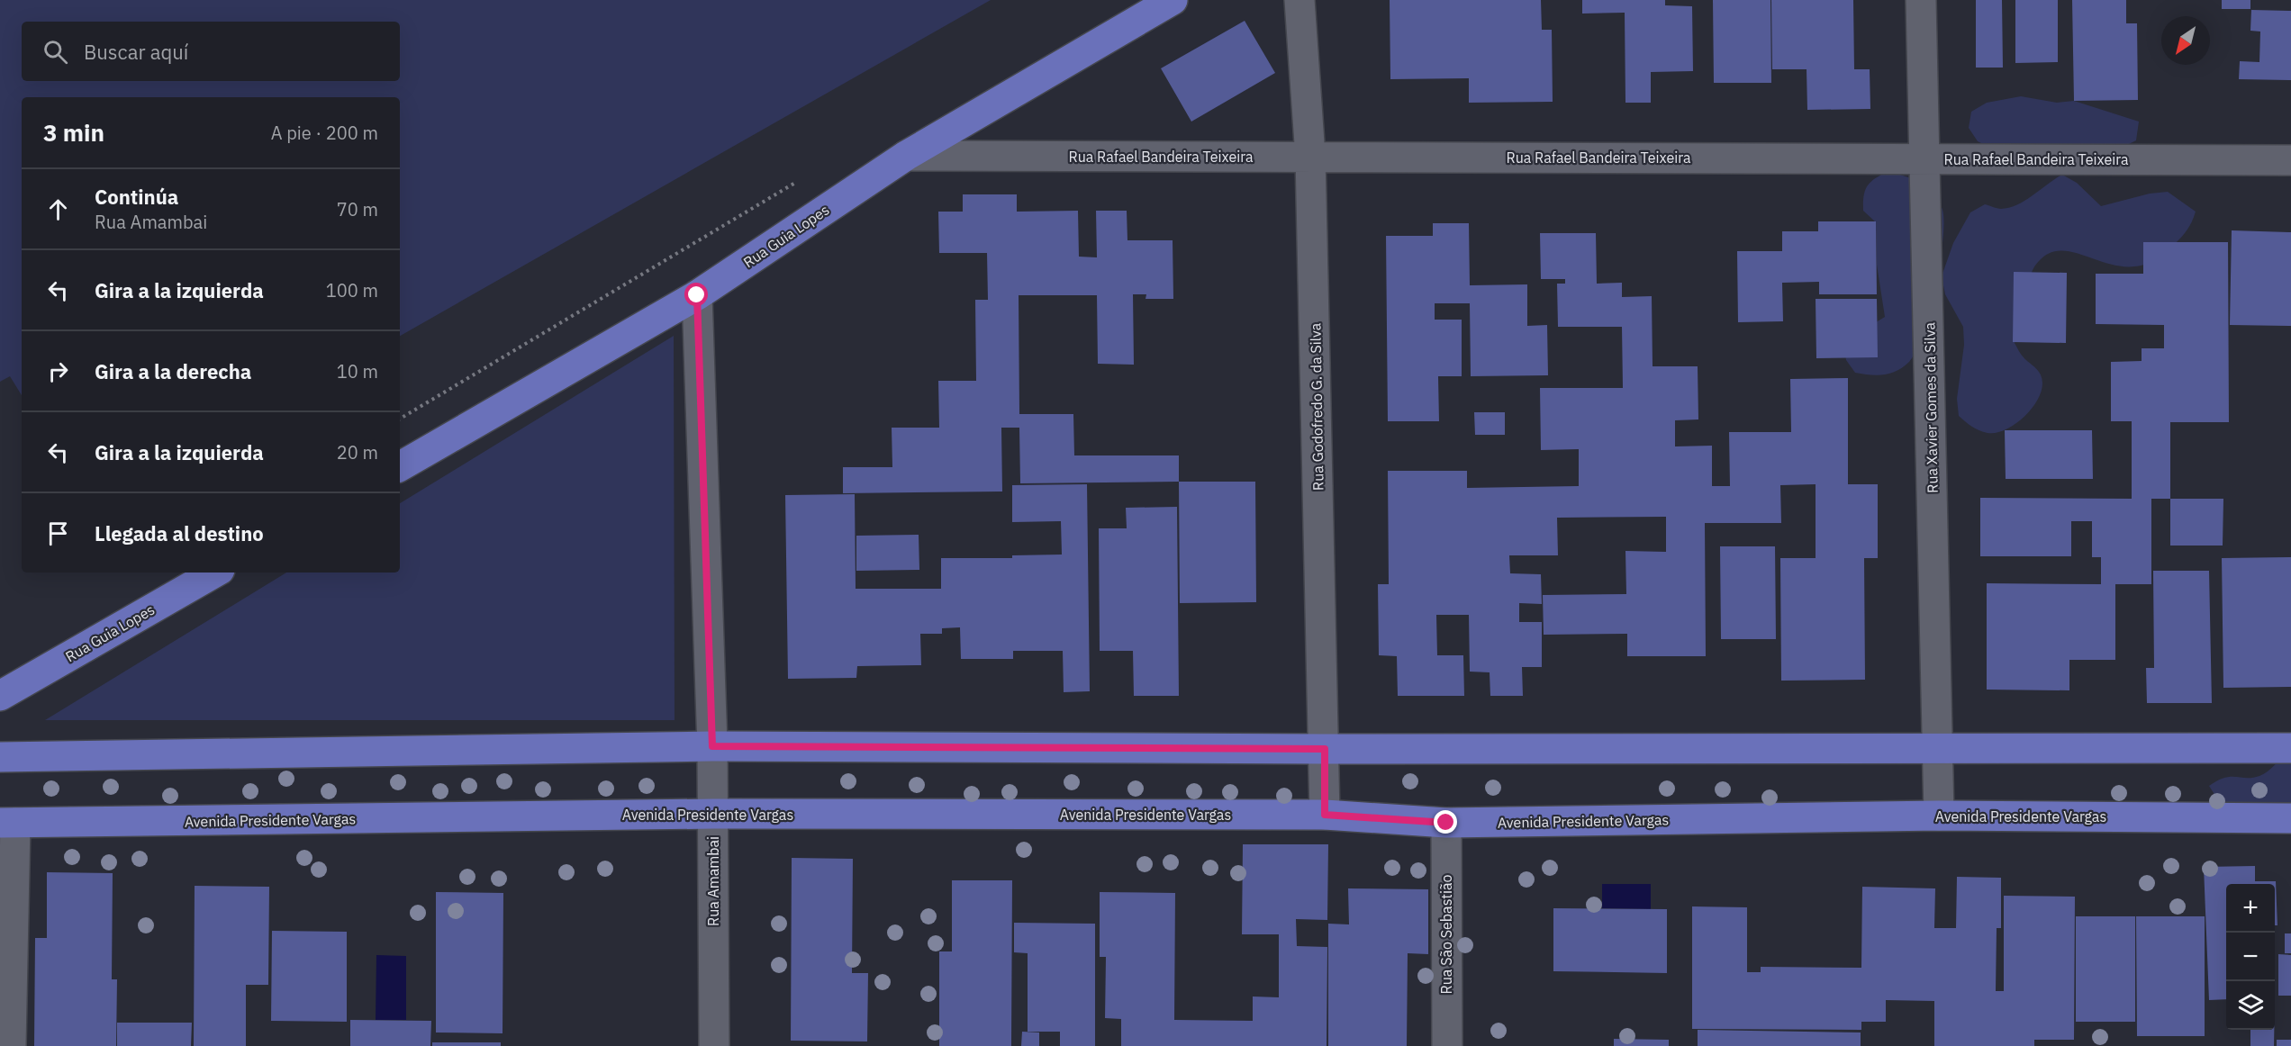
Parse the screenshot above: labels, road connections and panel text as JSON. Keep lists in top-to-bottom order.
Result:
{
  "streets": {
    "main road": ["Rua Guia Lopes", "Avenida Presidente Vargas"],
    "street": [
      "Rua Rafael Bandeira Teixeira",
      "Rua Godofredo G. da Silva",
      "Rua Xavier Gomes da Silva",
      "Rua Amambai",
      "Rua São Sebastião"
    ]
  },
  "crossings": [
    ["Rua Rafael Bandeira Teixeira", "Rua Guia Lopes"],
    ["Rua Rafael Bandeira Teixeira", "Rua Godofredo G. da Silva"],
    ["Rua Rafael Bandeira Teixeira", "Rua Xavier Gomes da Silva"],
    ["Rua Guia Lopes", "Rua Amambai"],
    ["Rua Godofredo G. da Silva", "Avenida Presidente Vargas"],
    ["Rua Xavier Gomes da Silva", "Avenida Presidente Vargas"],
    ["Avenida Presidente Vargas", "Rua Amambai"],
    ["Avenida Presidente Vargas", "Rua São Sebastião"]
  ],
  "north": "bottom left",
  "page": {
    "search": "Buscar aquí",
    "heading": ["3 min", "A pie · 200 m"],
    "list": [
      ["Continúa", "Rua Amambai", "70 m"],
      ["Gira a la izquierda", "100 m"],
      ["Gira a la derecha", "10 m"],
      ["Gira a la izquierda", "20 m"],
      "Llegada al destino"
    ],
    "map_buttons": ["+", "−"]
  }
}
